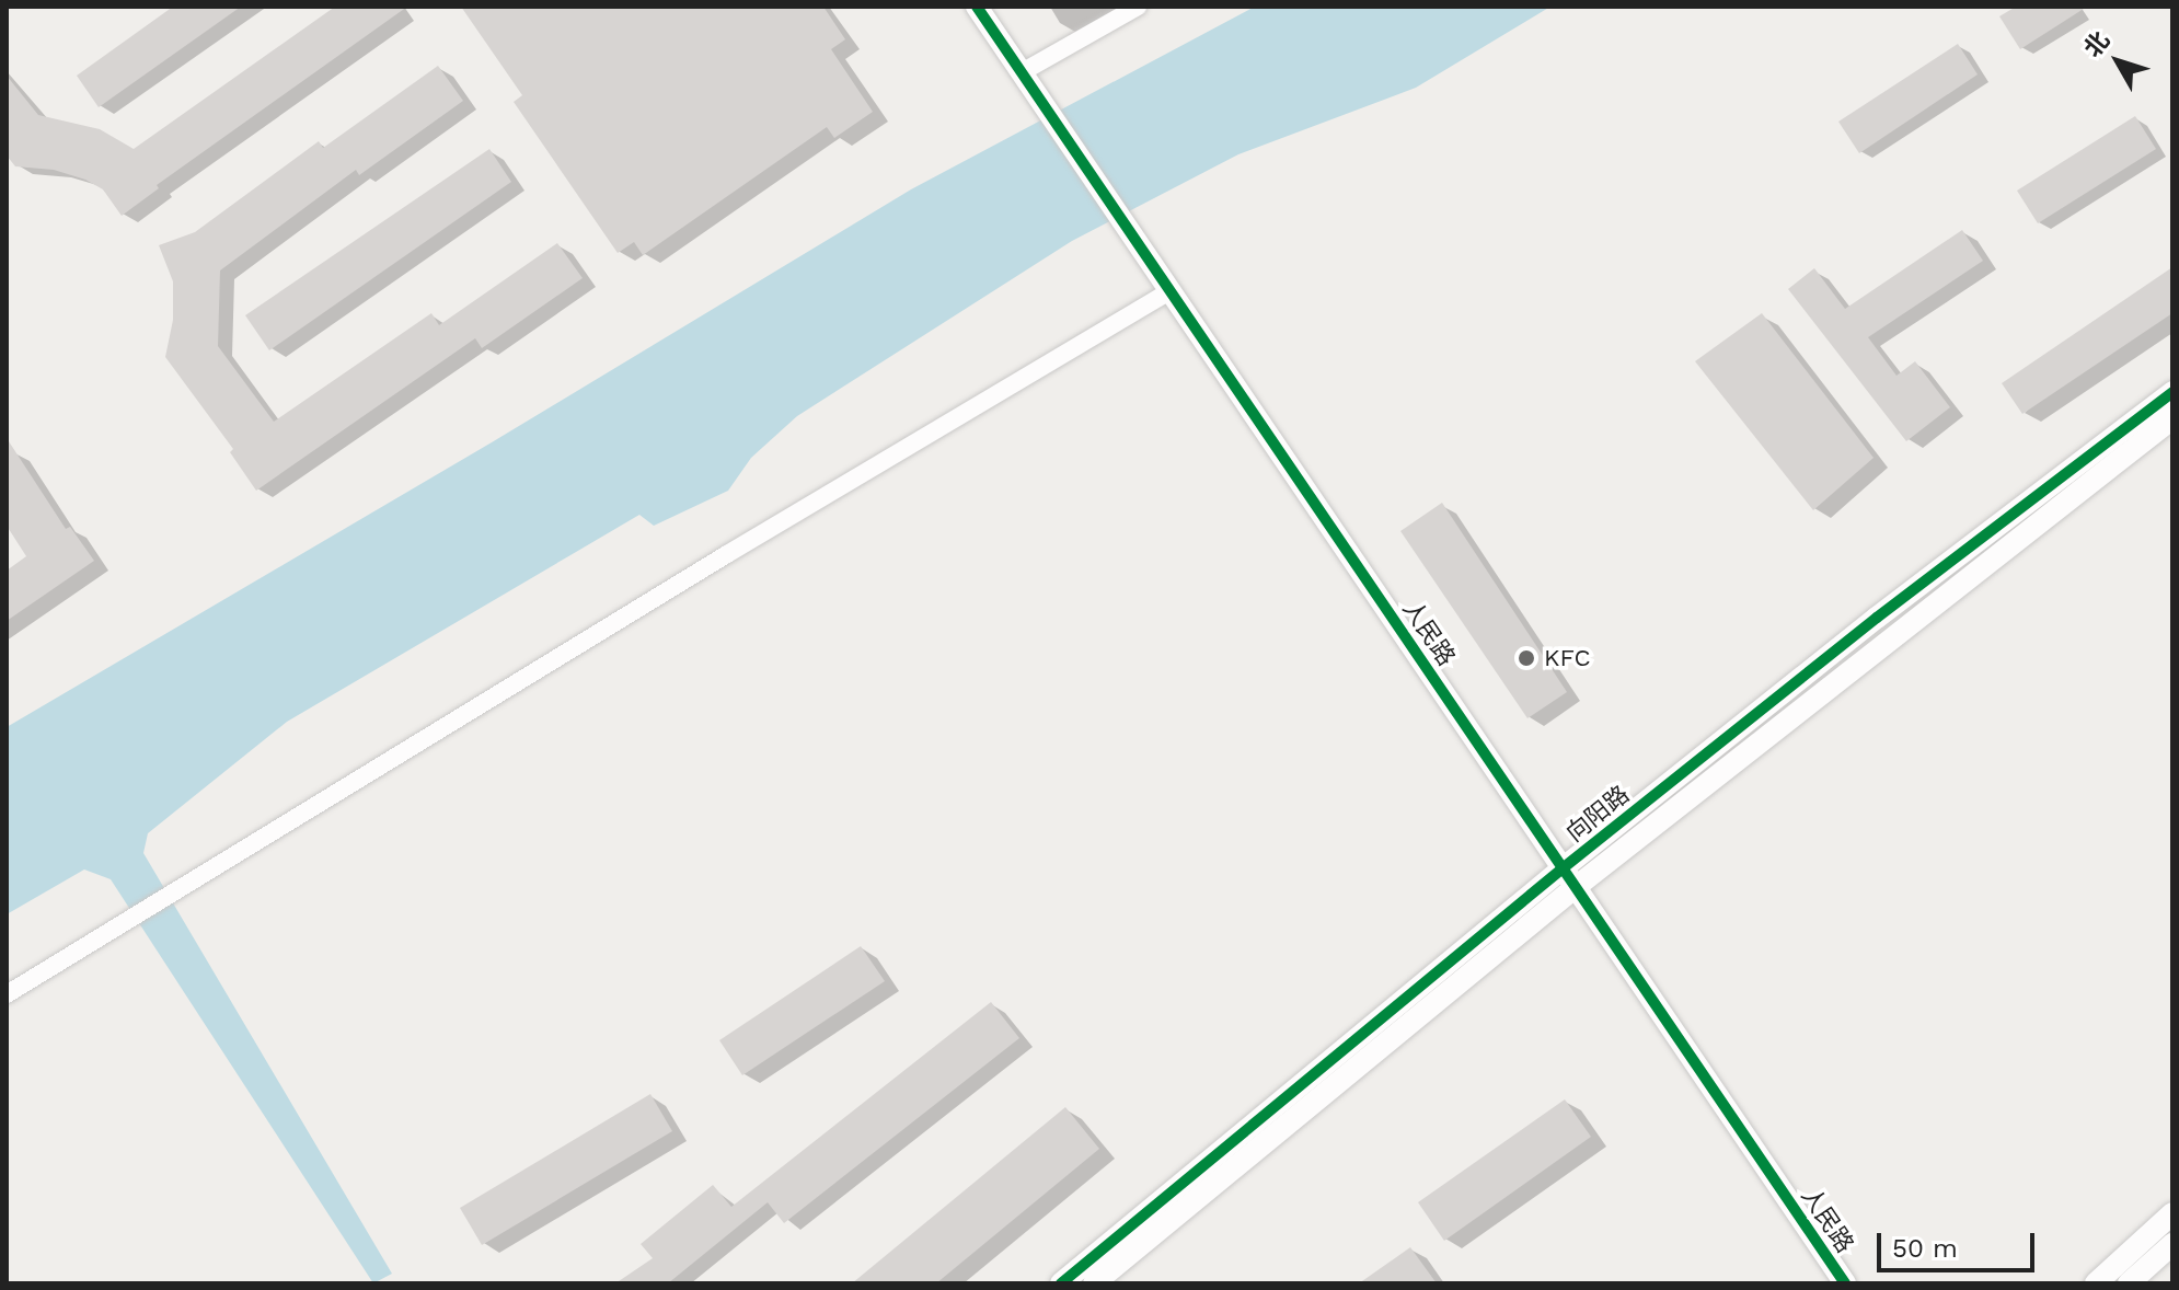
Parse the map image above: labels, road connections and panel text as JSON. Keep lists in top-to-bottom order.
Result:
{
  "streets": {
    "street": ["人民路", "向阳路"]
  },
  "crossings": [
    ["人民路", "向阳路"]
  ],
  "places": ["KFC"],
  "scale_bar": "50 m",
  "north": "top left"
}
